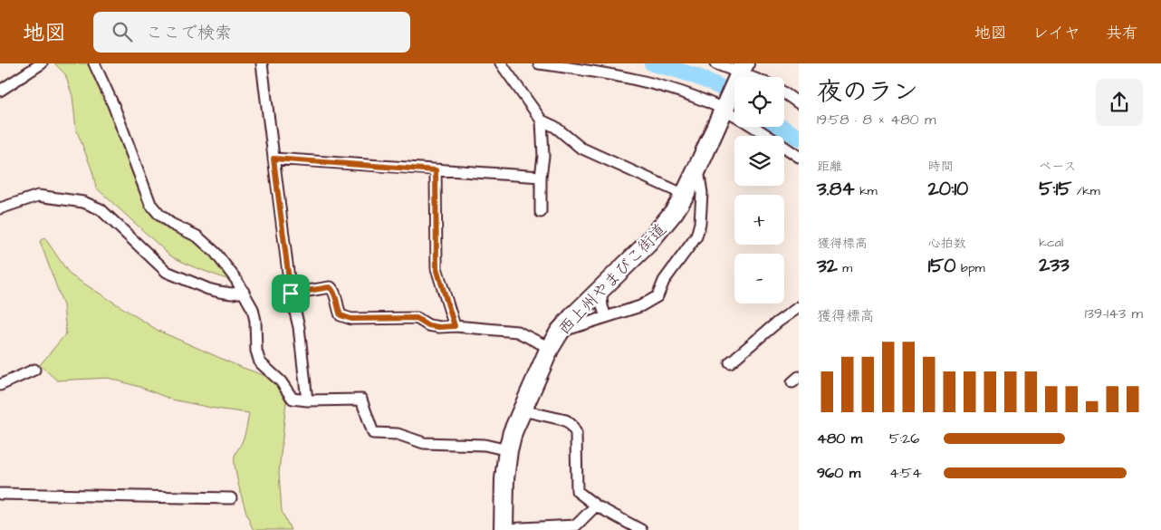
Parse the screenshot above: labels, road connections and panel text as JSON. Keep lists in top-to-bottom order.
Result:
{
  "streets": {
    "highway": ["西上州やまびこ街道"]
  },
  "page": {
    "header": "地図",
    "search": "ここで検索",
    "nav": ["地図", "レイヤ", "共有"],
    "heading": ["夜のラン", "19:58 · 8 × 480 m"],
    "map_buttons": ["+", "−"],
    "stats": [
      ["距離", "3.84 km"],
      ["時間", "20:10"],
      ["ペース", "5:15 /km"],
      ["獲得標高", "32 m"],
      ["心拍数", "150 bpm"],
      ["kcal", "233"]
    ],
    "chart": ["獲得標高", "139–143 m"],
    "list": [
      {
        "name": "480 m",
        "note": "5:26"
      },
      {
        "name": "960 m",
        "note": "4:54"
      }
    ]
  }
}
